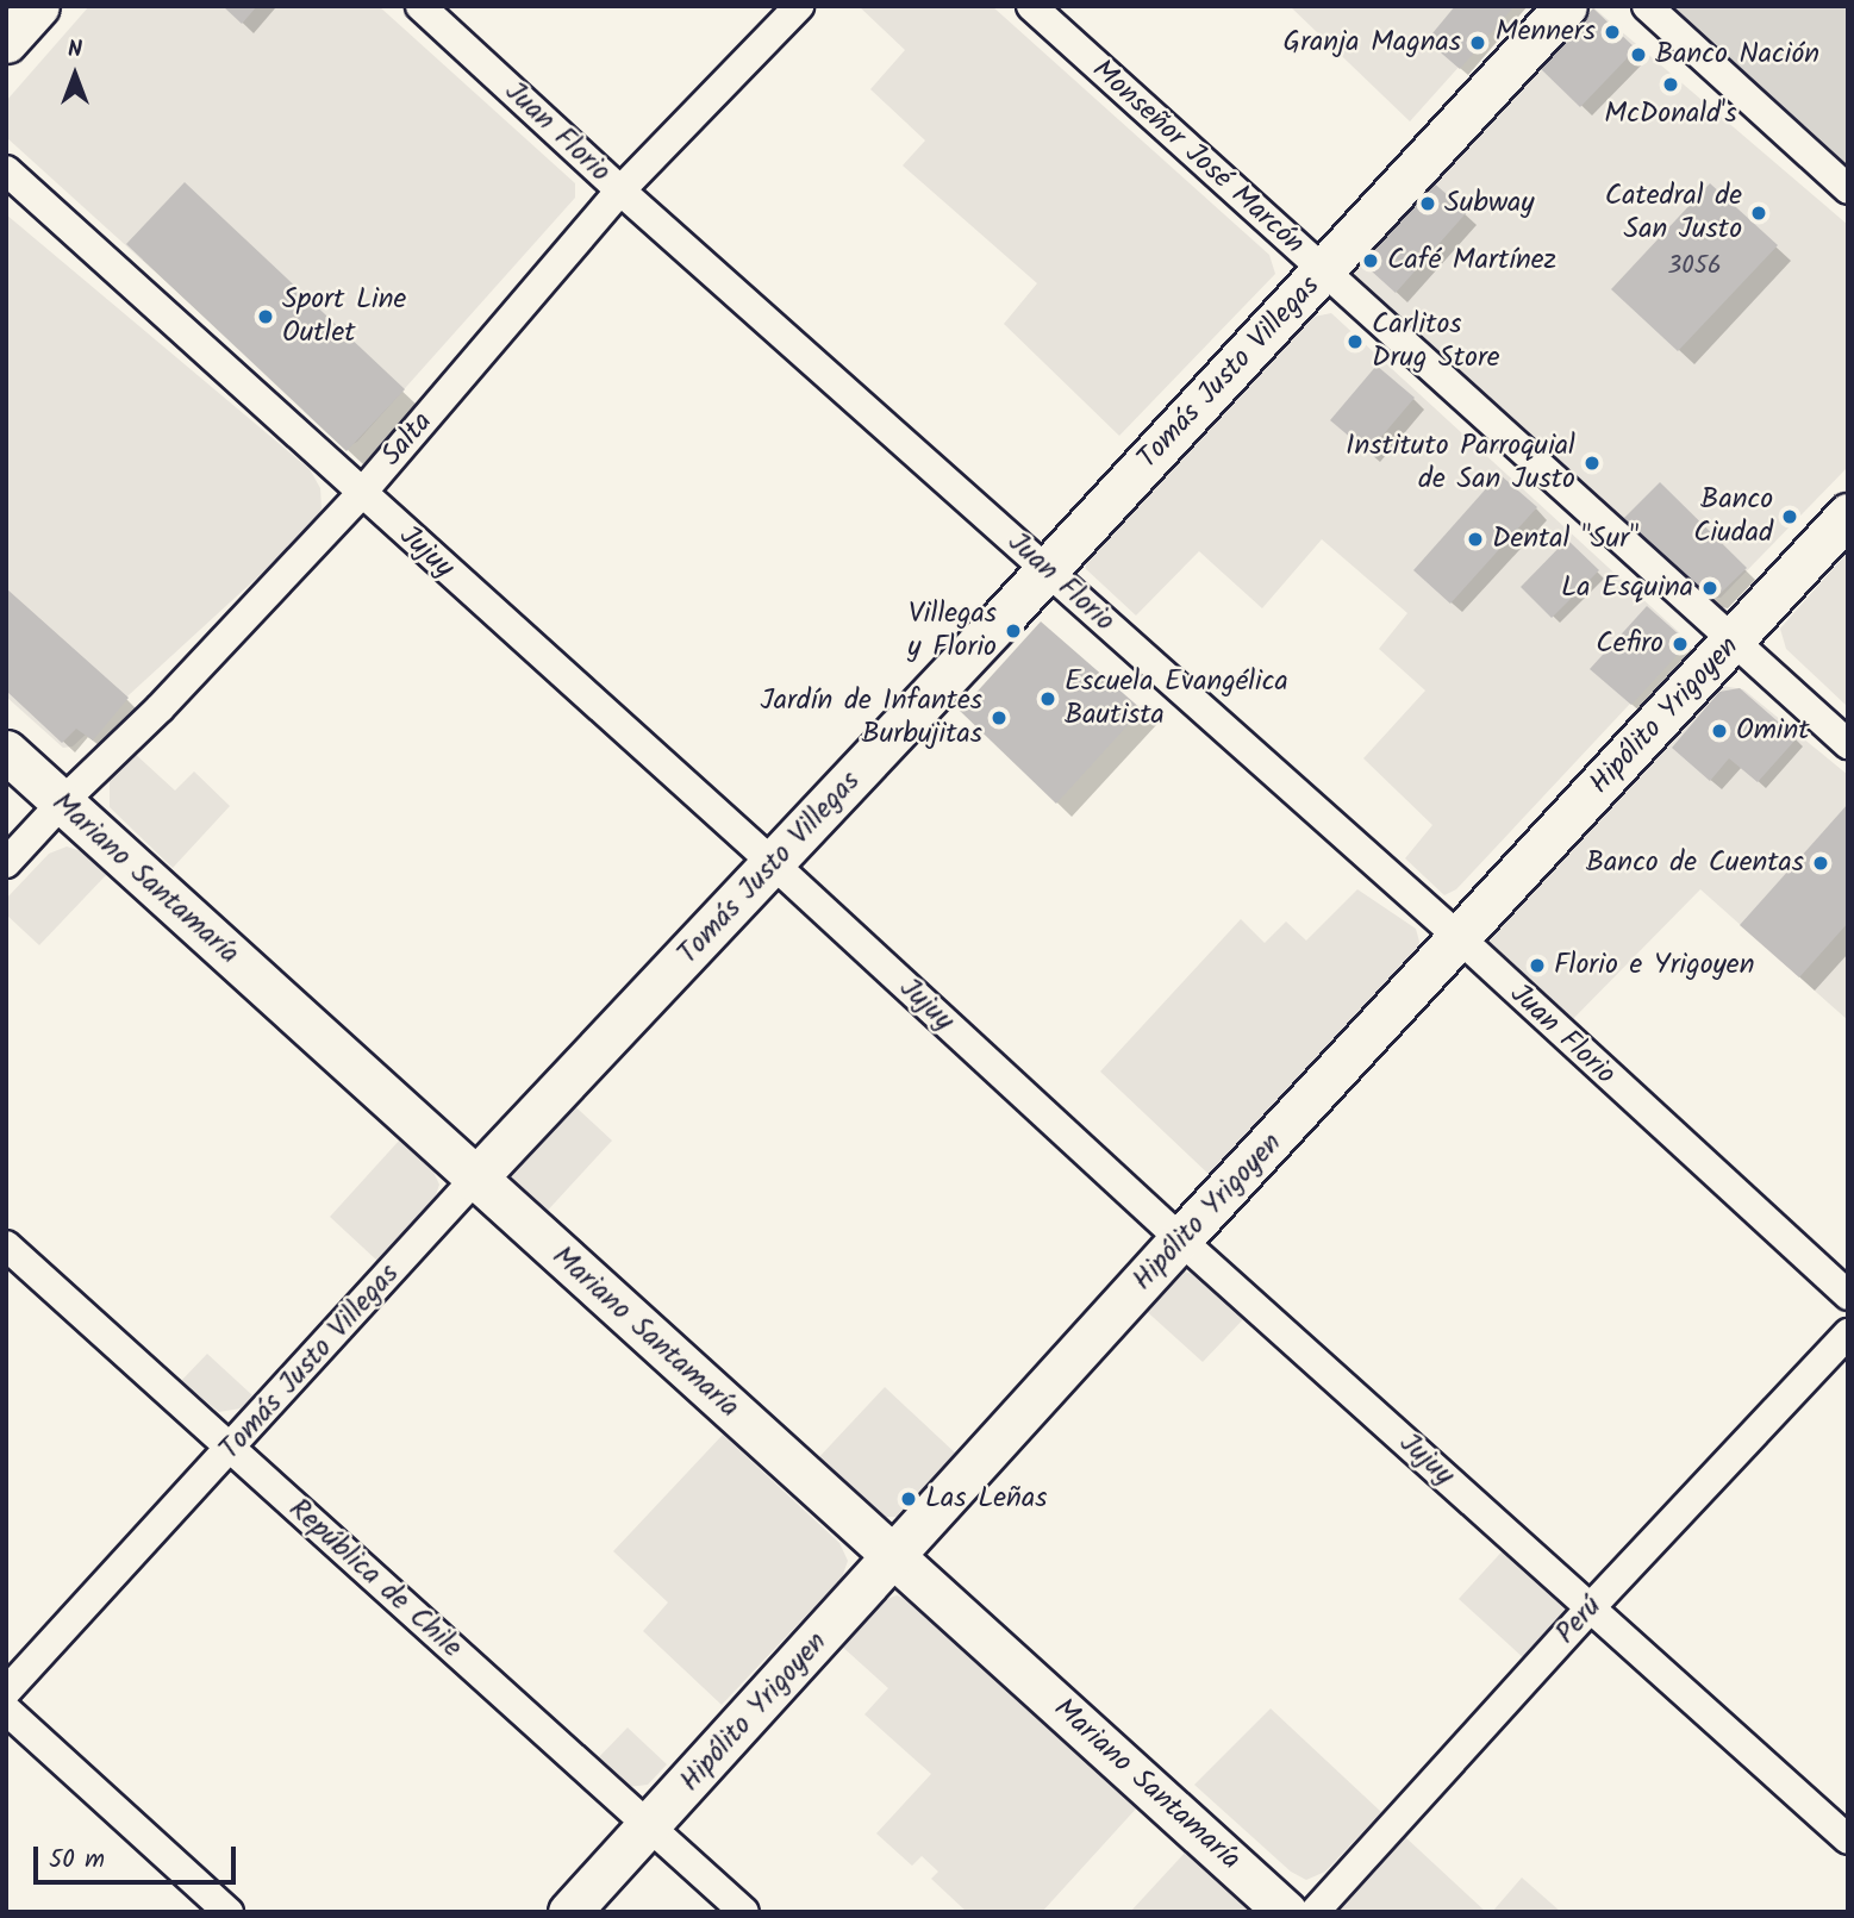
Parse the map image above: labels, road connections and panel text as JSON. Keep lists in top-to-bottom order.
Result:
{
  "streets": {
    "street": [
      "Juan Florio",
      "Monseñor José Marcón",
      "Tomás Justo Villegas",
      "Salta",
      "Jujuy",
      "Hipólito Yrigoyen",
      "Mariano Santamaría",
      "República de Chile",
      "Perú"
    ]
  },
  "crossings": [
    ["Juan Florio", "Tomás Justo Villegas"],
    ["Juan Florio", "Salta"],
    ["Juan Florio", "Hipólito Yrigoyen"],
    ["Monseñor José Marcón", "Tomás Justo Villegas"],
    ["Monseñor José Marcón", "Hipólito Yrigoyen"],
    ["Tomás Justo Villegas", "Jujuy"],
    ["Tomás Justo Villegas", "Mariano Santamaría"],
    ["Tomás Justo Villegas", "República de Chile"],
    ["Salta", "Jujuy"],
    ["Salta", "Mariano Santamaría"],
    ["Jujuy", "Hipólito Yrigoyen"],
    ["Jujuy", "Perú"],
    ["Hipólito Yrigoyen", "Mariano Santamaría"],
    ["Hipólito Yrigoyen", "República de Chile"]
  ],
  "places": [
    "Menners",
    "Granja Magnas",
    "Banco Nación",
    "McDonald's",
    "Subway",
    "Catedral de San Justo",
    "Café Martínez",
    "Sport Line Outlet",
    "Carlitos Drug Store",
    "Instituto Parroquial de San Justo",
    "Banco Ciudad",
    "Dental \"Sur\"",
    "La Esquina",
    "Villegas y Florio",
    "Cefiro",
    "Escuela Evangélica Bautista",
    "Jardín de Infantes Burbujitas",
    "Omint",
    "Banco de Cuentas",
    "Florio e Yrigoyen",
    "Las Leñas"
  ],
  "house_numbers": ["3056"],
  "scale_bar": "50 m",
  "north": "top"
}
